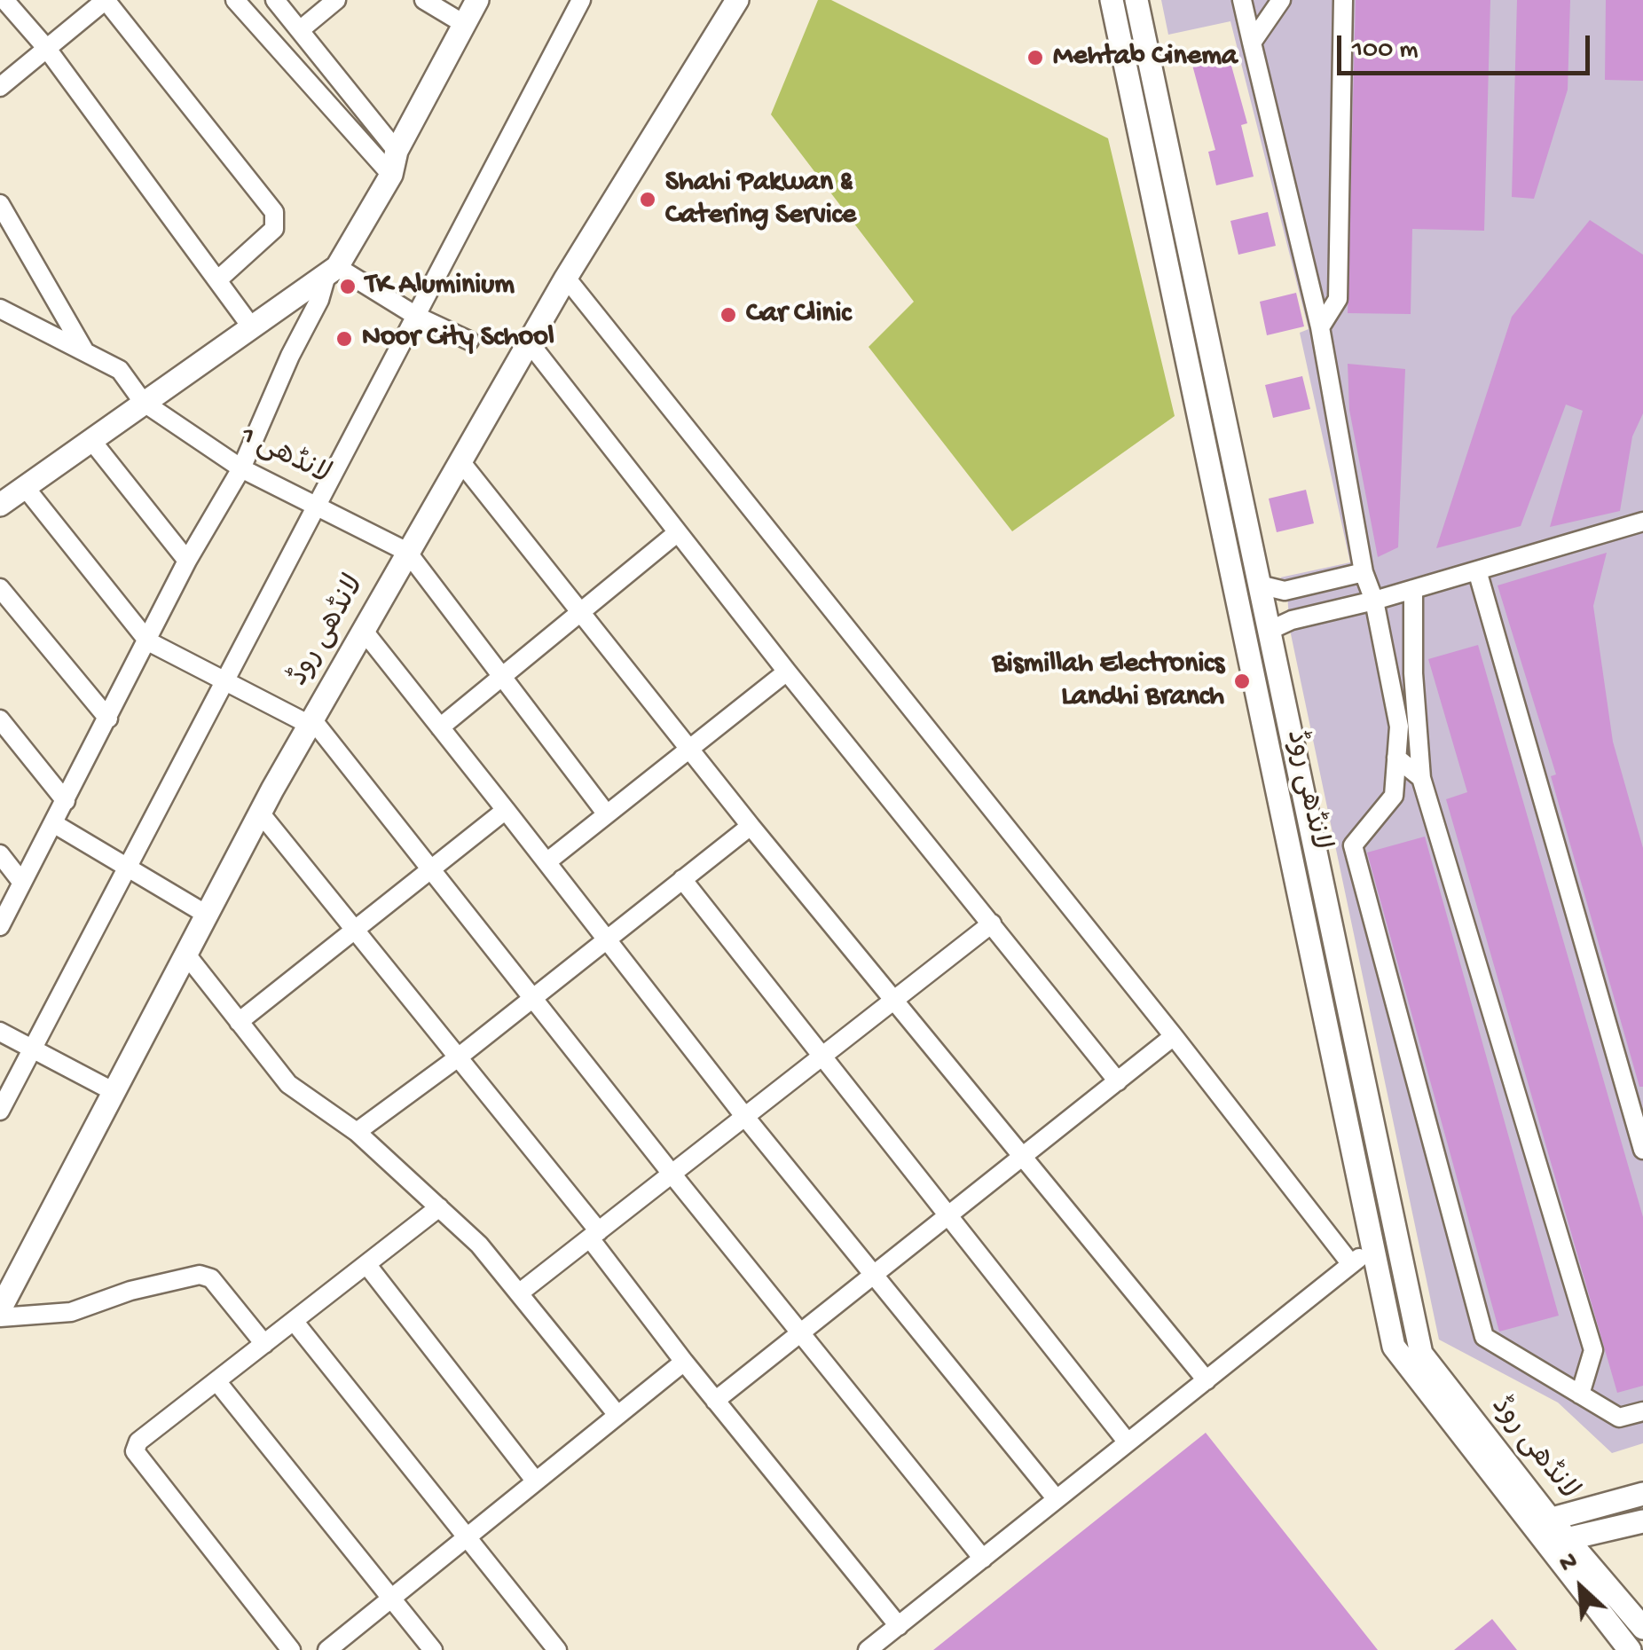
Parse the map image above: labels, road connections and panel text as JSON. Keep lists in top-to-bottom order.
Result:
{
  "streets": {
    "main road": ["لانڈھی روڈ"],
    "street": ["لانڈھی 1"]
  },
  "crossings": [
    ["لانڈھی 1", "لانڈھی روڈ"]
  ],
  "places": [
    "Mehtab Cinema",
    "Shahi Pakwan & Catering Service",
    "TK Aluminium",
    "Car Clinic",
    "Noor City School",
    "Bismillah Electronics Landhi Branch"
  ],
  "scale_bar": "100 m",
  "north": "top left"
}
